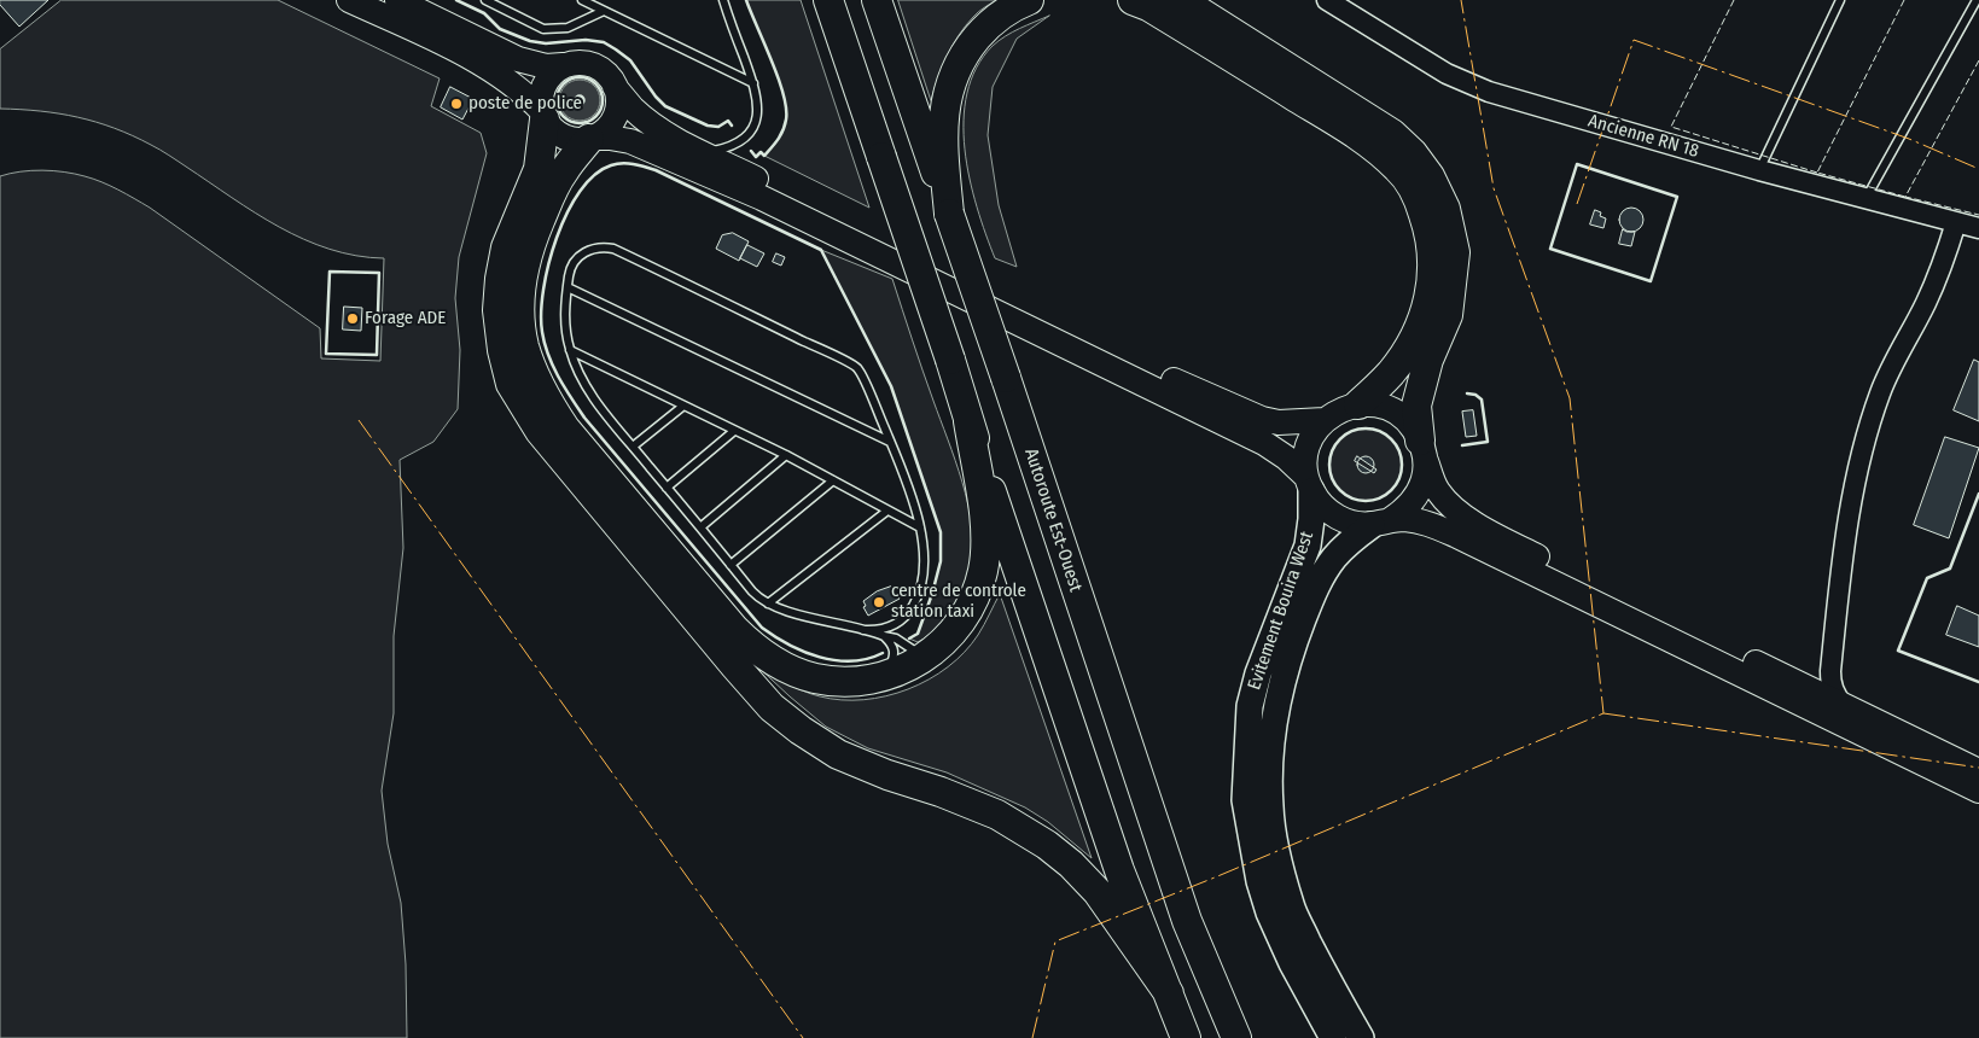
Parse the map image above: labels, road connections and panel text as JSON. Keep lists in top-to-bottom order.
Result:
{
  "streets": {
    "highway": ["Autoroute Est-Ouest", "Evitement Bouira West"],
    "street": ["Ancienne RN 18"]
  },
  "places": ["poste de police", "Forage ADE", "centre de controle station taxi"]
}
